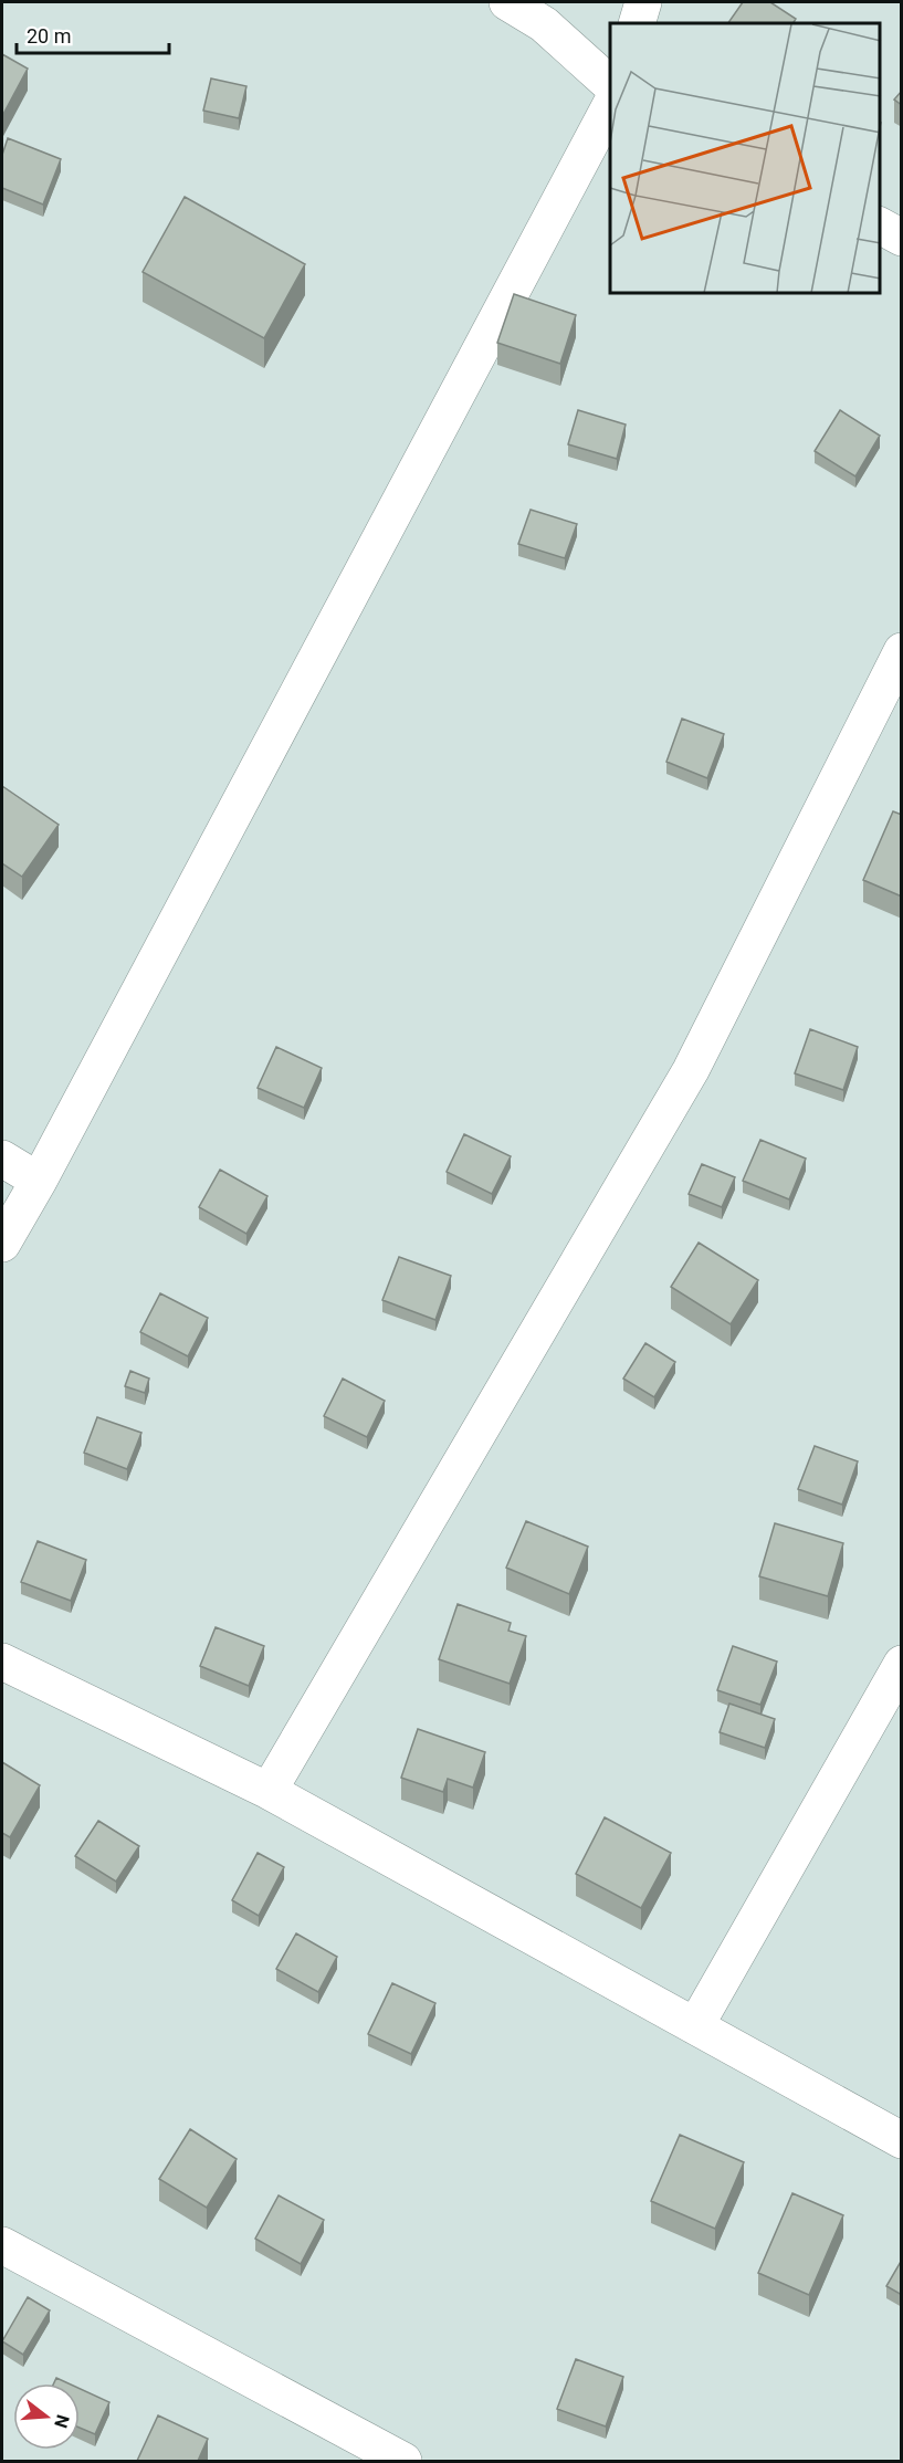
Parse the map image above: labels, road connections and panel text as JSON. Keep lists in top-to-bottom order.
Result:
{
  "scale_bar": "20 m",
  "north": "right"
}
